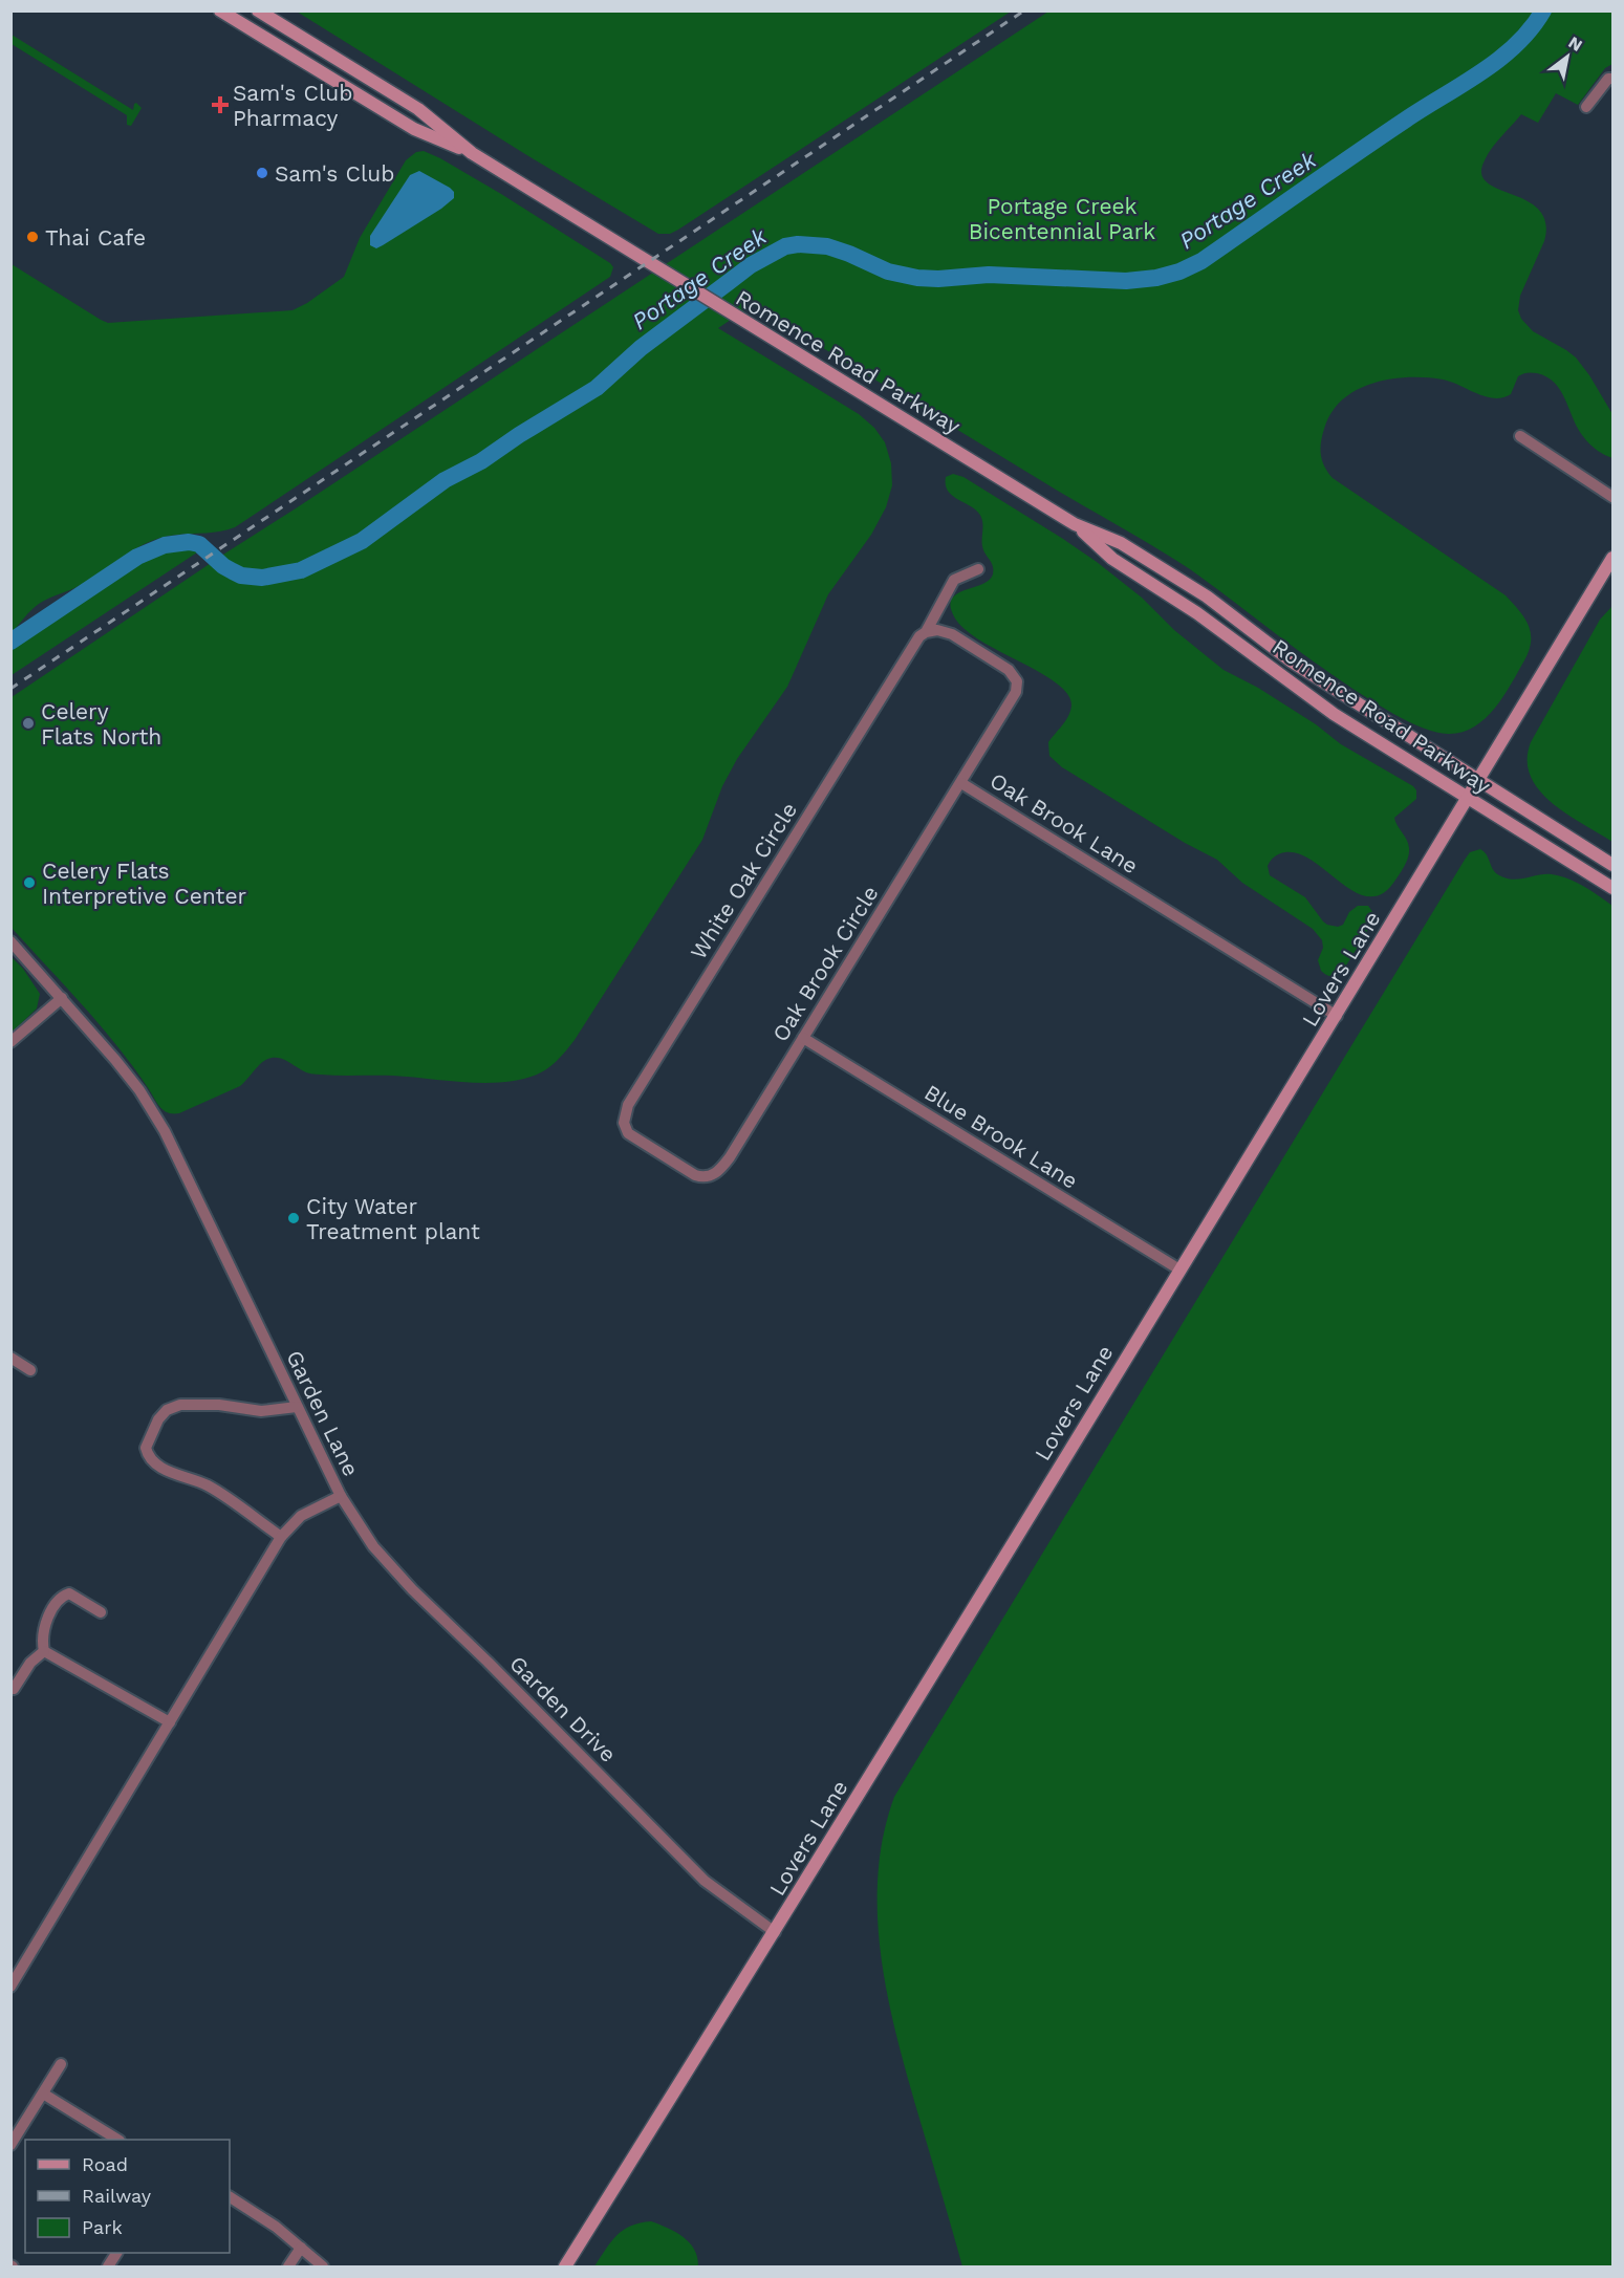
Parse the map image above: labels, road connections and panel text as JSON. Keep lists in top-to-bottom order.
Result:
{
  "streets": {
    "street": [
      "Romence Road Parkway",
      "Oak Brook Lane",
      "White Oak Circle",
      "Oak Brook Circle",
      "Lovers Lane",
      "Blue Brook Lane",
      "Garden Lane",
      "Garden Drive"
    ]
  },
  "crossings": [
    ["Romence Road Parkway", "Lovers Lane"],
    ["Oak Brook Lane", "White Oak Circle"],
    ["Oak Brook Lane", "Oak Brook Circle"],
    ["Oak Brook Lane", "Lovers Lane"],
    ["White Oak Circle", "Oak Brook Circle"],
    ["Oak Brook Circle", "Blue Brook Lane"],
    ["Lovers Lane", "Blue Brook Lane"],
    ["Lovers Lane", "Garden Drive"],
    ["Garden Lane", "Garden Drive"]
  ],
  "water": ["Portage Creek"],
  "parks": ["Portage Creek Bicentennial Park"],
  "places": {
    "health": ["Sam's Club Pharmacy"],
    "other": [
      "Sam's Club",
      "Thai Cafe",
      "Celery Flats North",
      "Celery Flats Interpretive Center",
      "City Water Treatment plant"
    ]
  },
  "legend": ["Road", "Railway", "Park"],
  "north": "top right"
}
